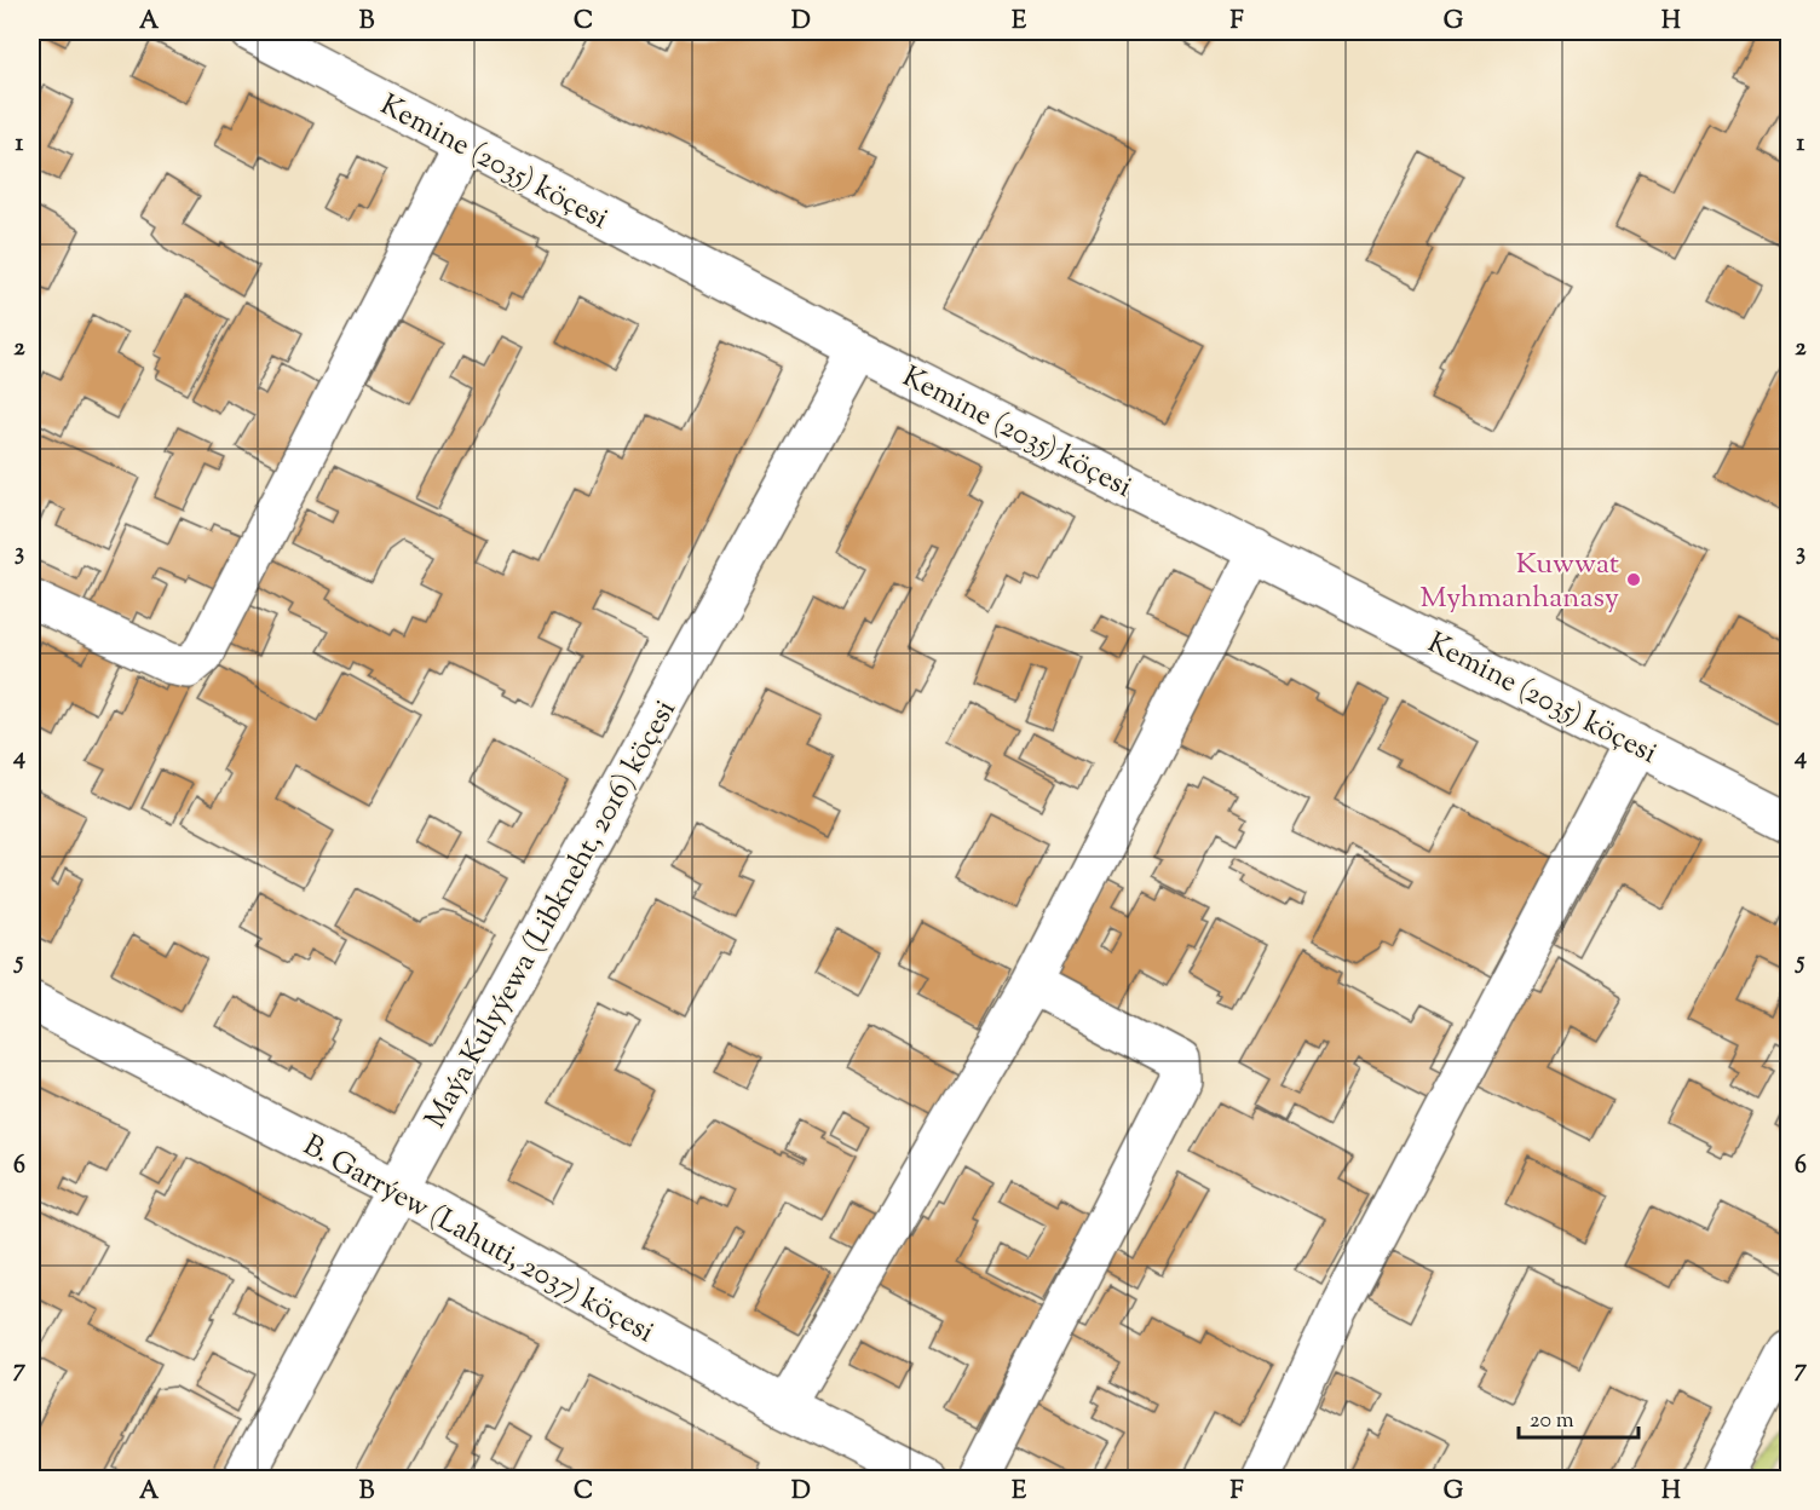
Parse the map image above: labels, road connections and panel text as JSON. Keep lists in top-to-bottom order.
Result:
{
  "streets": {
    "street": ["Kemine (2035) köçesi", "Maýa Kulyýewa (Libkneht, 2016) köçesi", "B. Garrýew (Lahuti, 2037) köçesi"]
  },
  "crossings": [
    ["Kemine (2035) köçesi", "Maýa Kulyýewa (Libkneht, 2016) köçesi"],
    ["Maýa Kulyýewa (Libkneht, 2016) köçesi", "B. Garrýew (Lahuti, 2037) köçesi"]
  ],
  "places": ["Kuwwat Myhmanhanasy"],
  "scale_bar": "20 m",
  "grid": {
    "columns": [
      "A",
      "B",
      "C",
      "D",
      "E",
      "F",
      "G",
      "H"
    ],
    "rows": [
      "1",
      "2",
      "3",
      "4",
      "5",
      "6",
      "7"
    ]
  }
}
